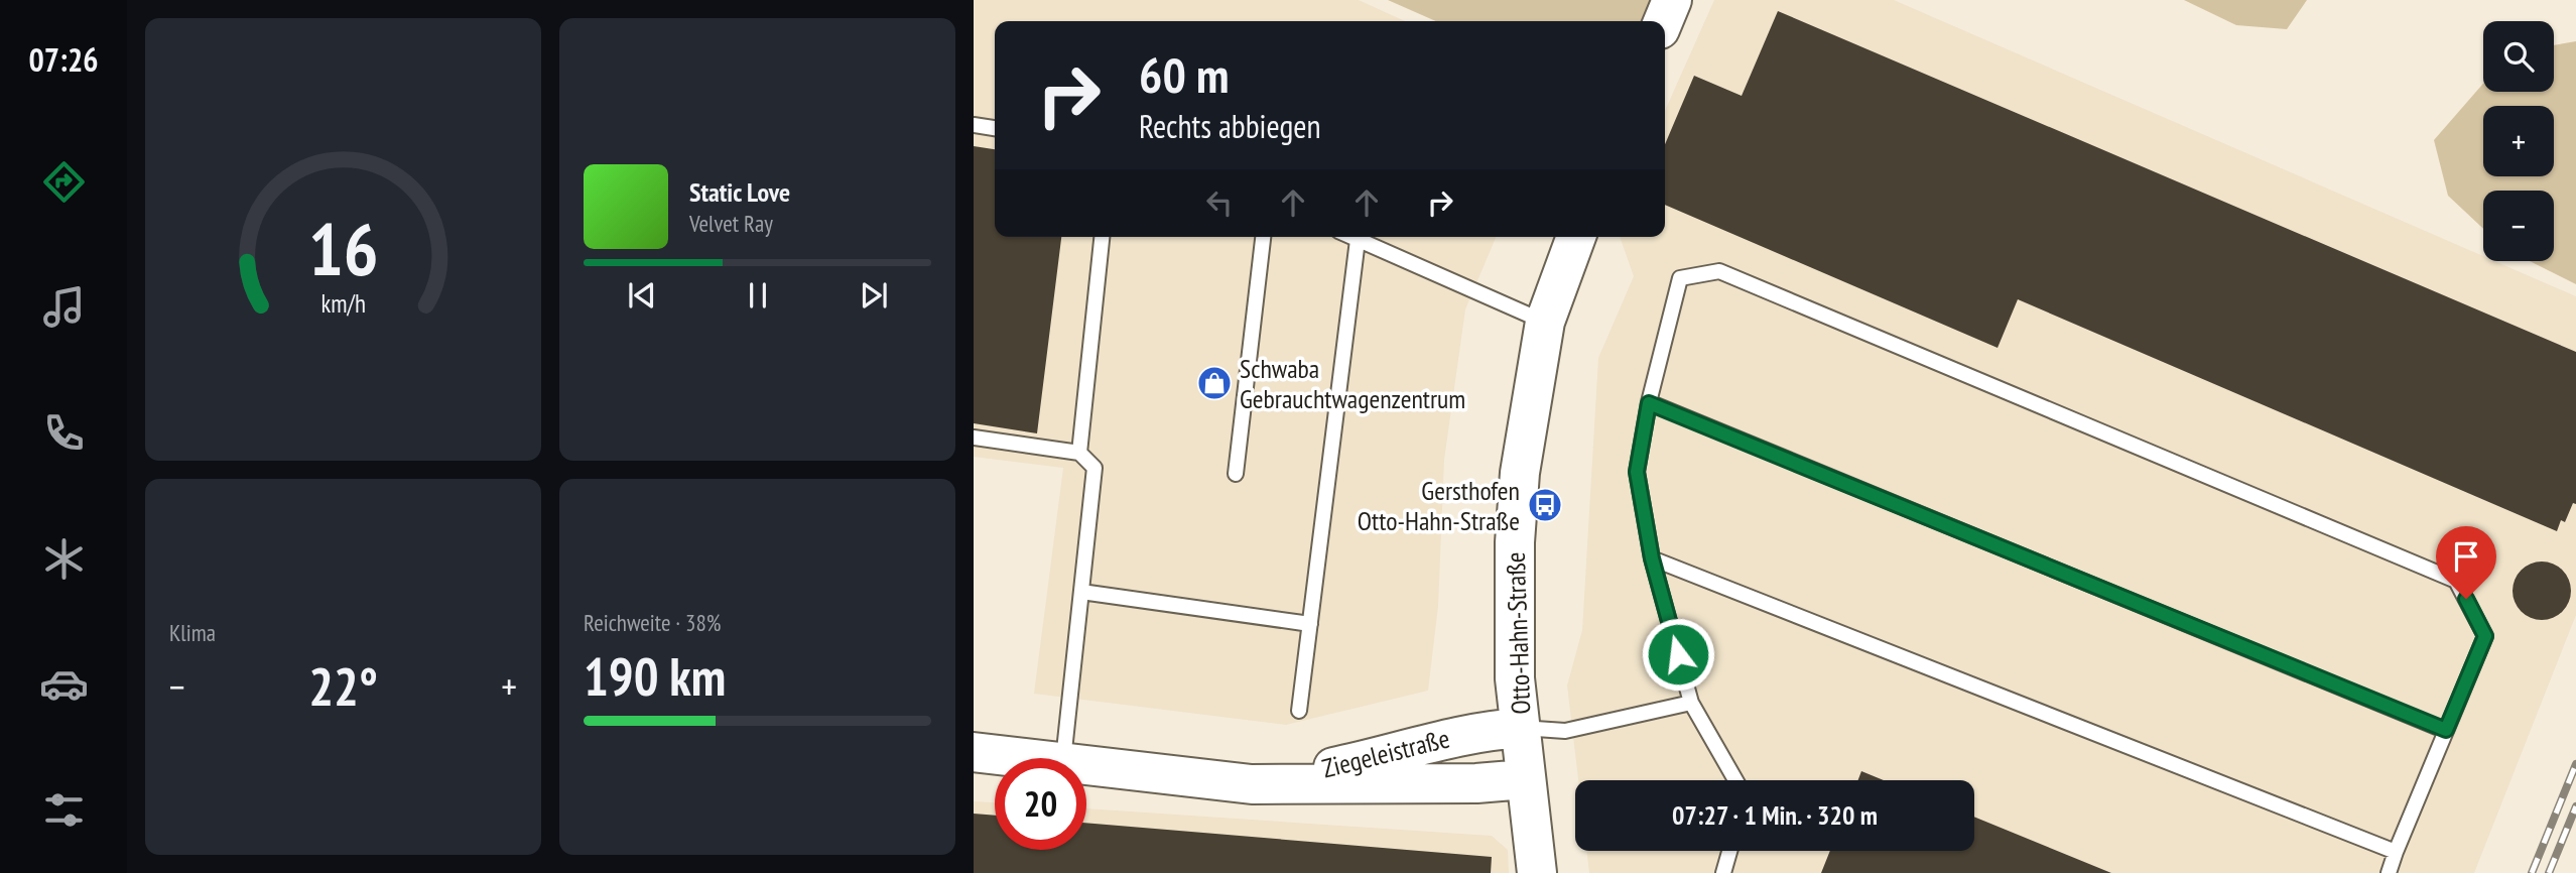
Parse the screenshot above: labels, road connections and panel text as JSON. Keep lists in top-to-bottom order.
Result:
{
  "streets": {
    "street": ["Otto-Hahn-Straße", "Ziegeleistraße"]
  },
  "crossings": [
    ["Otto-Hahn-Straße", "Ziegeleistraße"]
  ],
  "places": {
    "shop": ["Schwaba Gebrauchtwagenzentrum"],
    "bus stop": ["Gersthofen Otto-Hahn-Straße"]
  },
  "page": {
    "tabs": "07:26",
    "map_buttons": ["+", "−"],
    "turn": ["60 m", "Rechts abbiegen"],
    "song": ["Static Love", "Velvet Ray"],
    "tile": [
      "Klima",
      ["Reichweite · 38%", "190 km"]
    ],
    "heat": ["−", "22°", "+"],
    "limit": "20",
    "trip": "07:27 · 1 Min. · 320 m",
    "gauge": ["16", "km/h"]
  }
}
